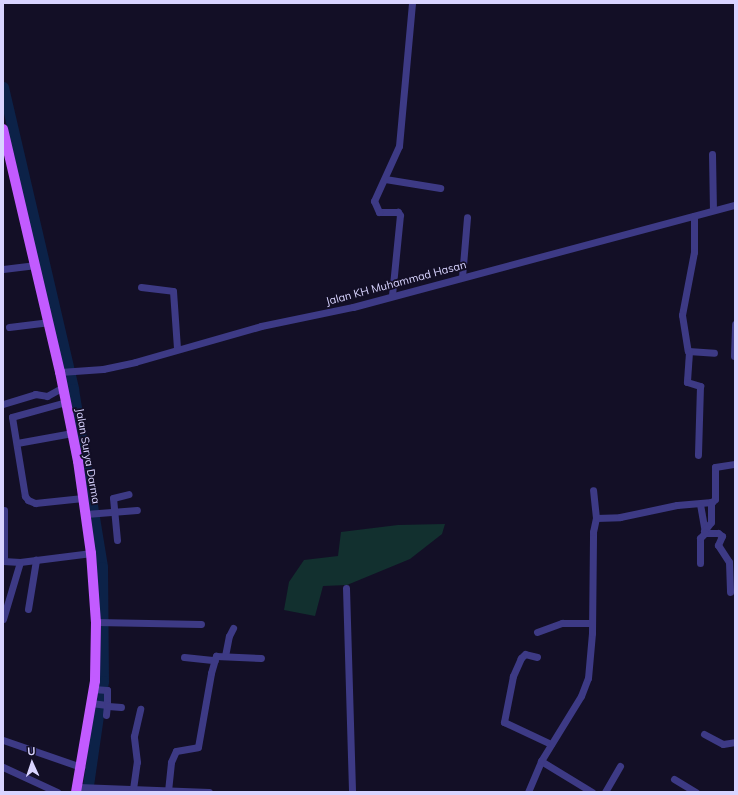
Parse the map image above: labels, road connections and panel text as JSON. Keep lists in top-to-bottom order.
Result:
{
  "streets": {
    "main road": ["Jalan Surya Darma"],
    "street": ["Jalan KH Muhammad Hasan"]
  },
  "crossings": [
    ["Jalan KH Muhammad Hasan", "Jalan Surya Darma"]
  ],
  "north": "top"
}
